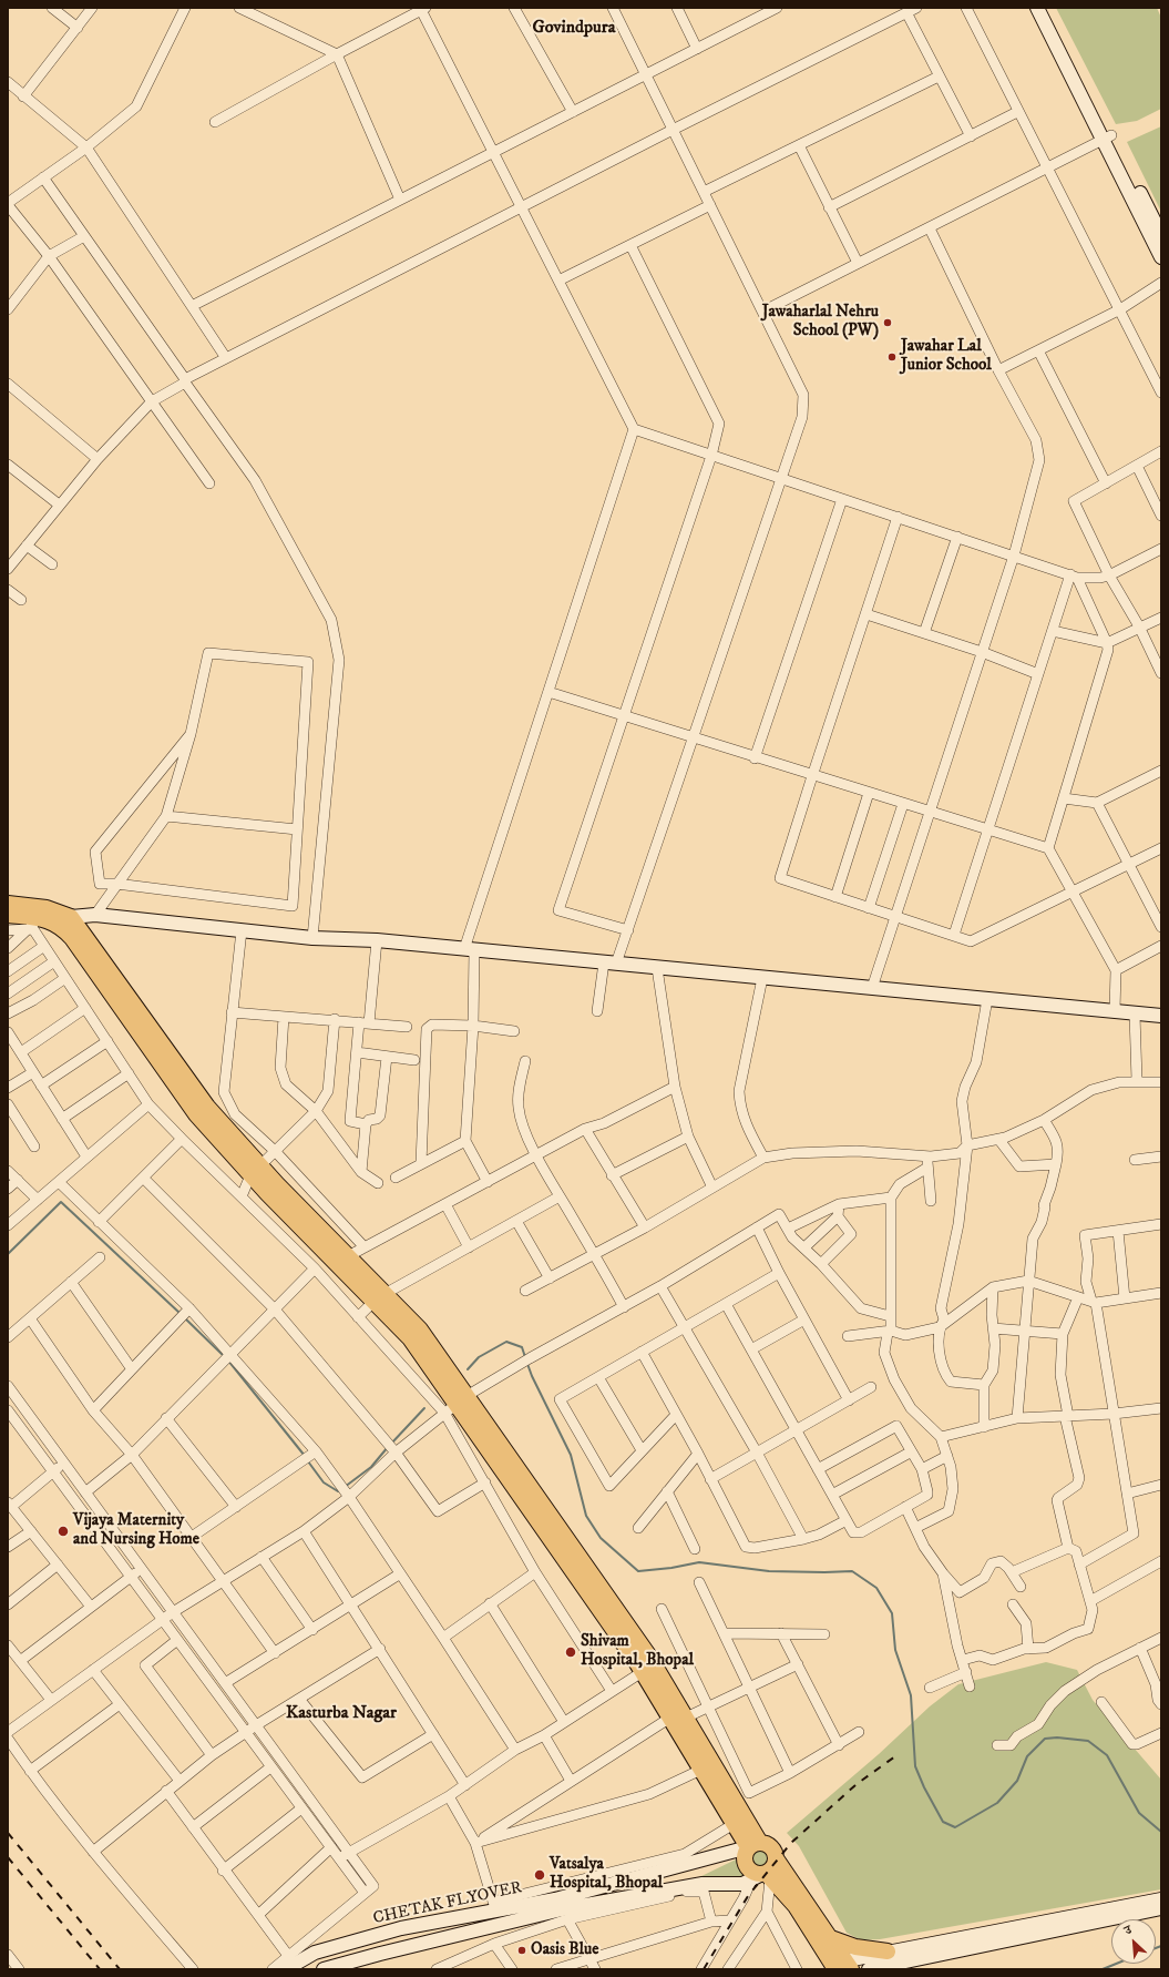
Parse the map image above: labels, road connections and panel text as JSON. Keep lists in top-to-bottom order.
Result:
{
  "streets": {
    "street": ["CHETAK FLYOVER"]
  },
  "districts": ["Govindpura", "Kasturba Nagar"],
  "places": [
    "Jawaharlal Nehru School (PW)",
    "Jawahar Lal Junior School",
    "Vijaya Maternity and Nursing Home",
    "Shivam Hospital, Bhopal",
    "Vatsalya Hospital, Bhopal",
    "Oasis Blue"
  ],
  "north": "top left"
}
